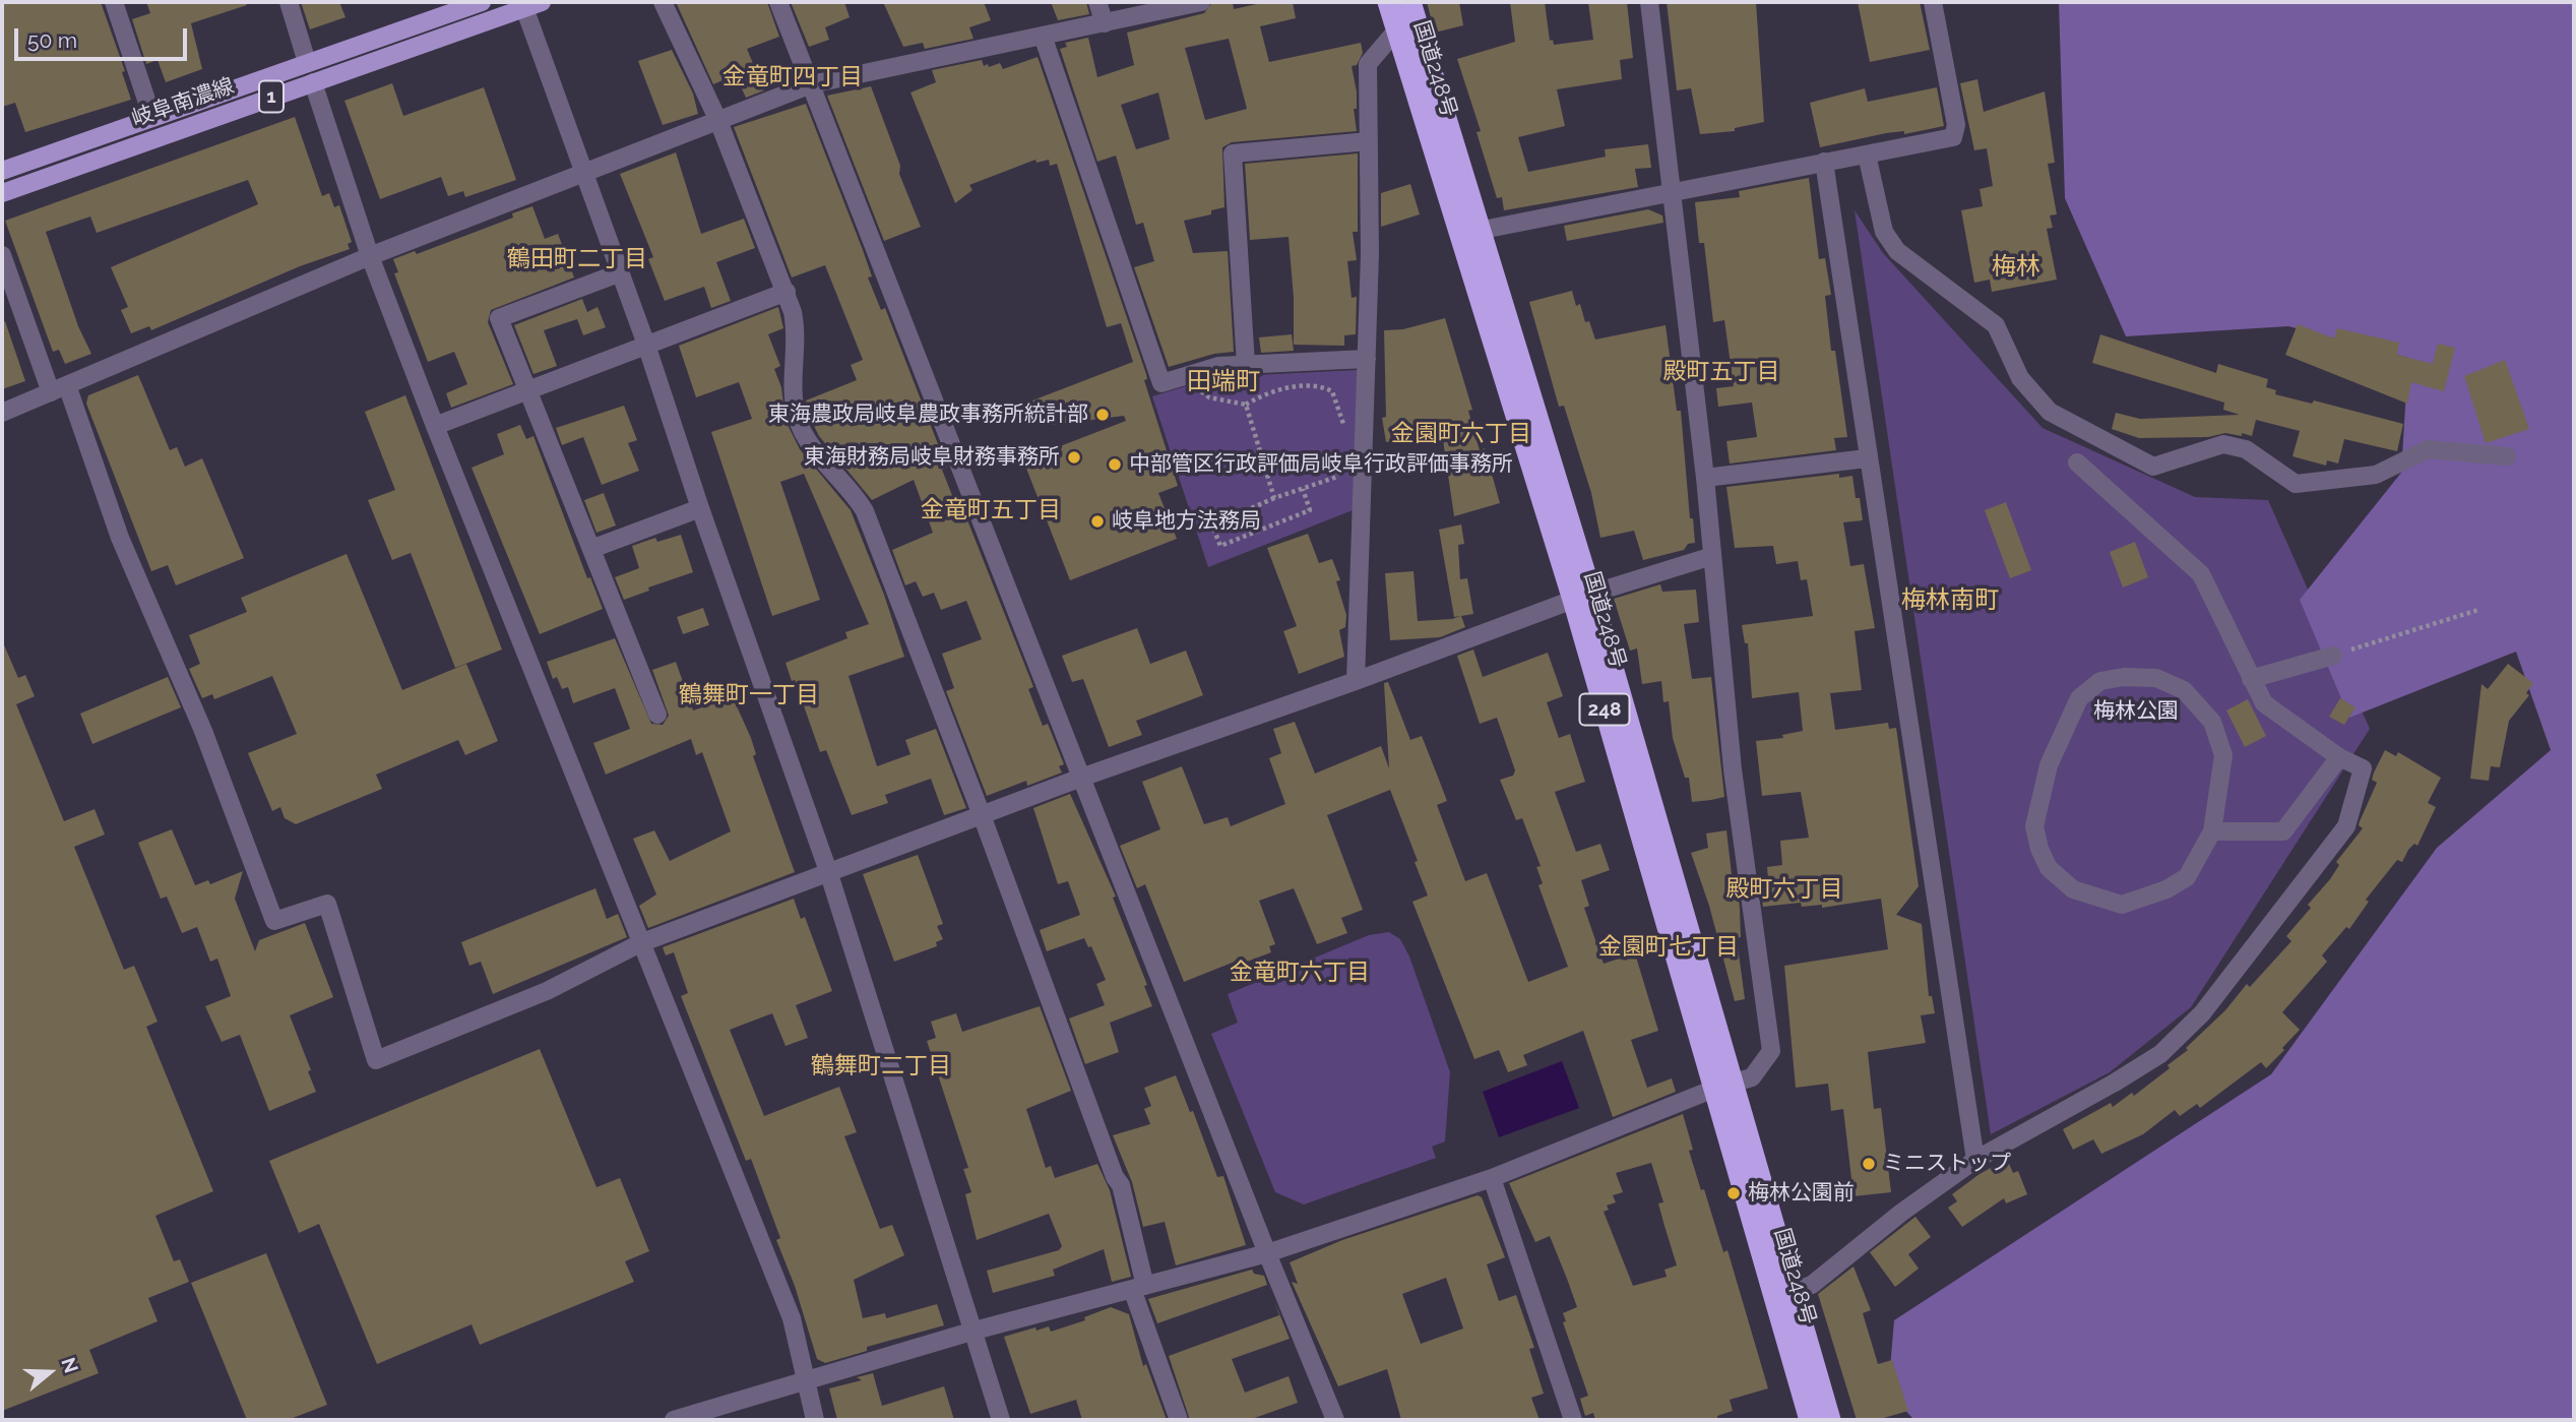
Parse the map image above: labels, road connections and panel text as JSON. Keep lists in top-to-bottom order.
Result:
{
  "streets": {
    "highway": ["国道248号", "248"],
    "main road": ["1", "岐阜南濃線"]
  },
  "districts": [
    "金竜町四丁目",
    "鶴田町二丁目",
    "梅林",
    "殿町五丁目",
    "田端町",
    "金園町六丁目",
    "金竜町五丁目",
    "梅林南町",
    "鶴舞町一丁目",
    "殿町六丁目",
    "金園町七丁目",
    "金竜町六丁目",
    "鶴舞町二丁目"
  ],
  "parks": ["梅林公園"],
  "places": [
    "東海農政局岐阜農政事務所統計部",
    "東海財務局岐阜財務事務所",
    "中部管区行政評価局岐阜行政評価事務所",
    "岐阜地方法務局",
    "ミニストップ",
    "梅林公園前"
  ],
  "scale_bar": "50 m",
  "north": "right"
}
